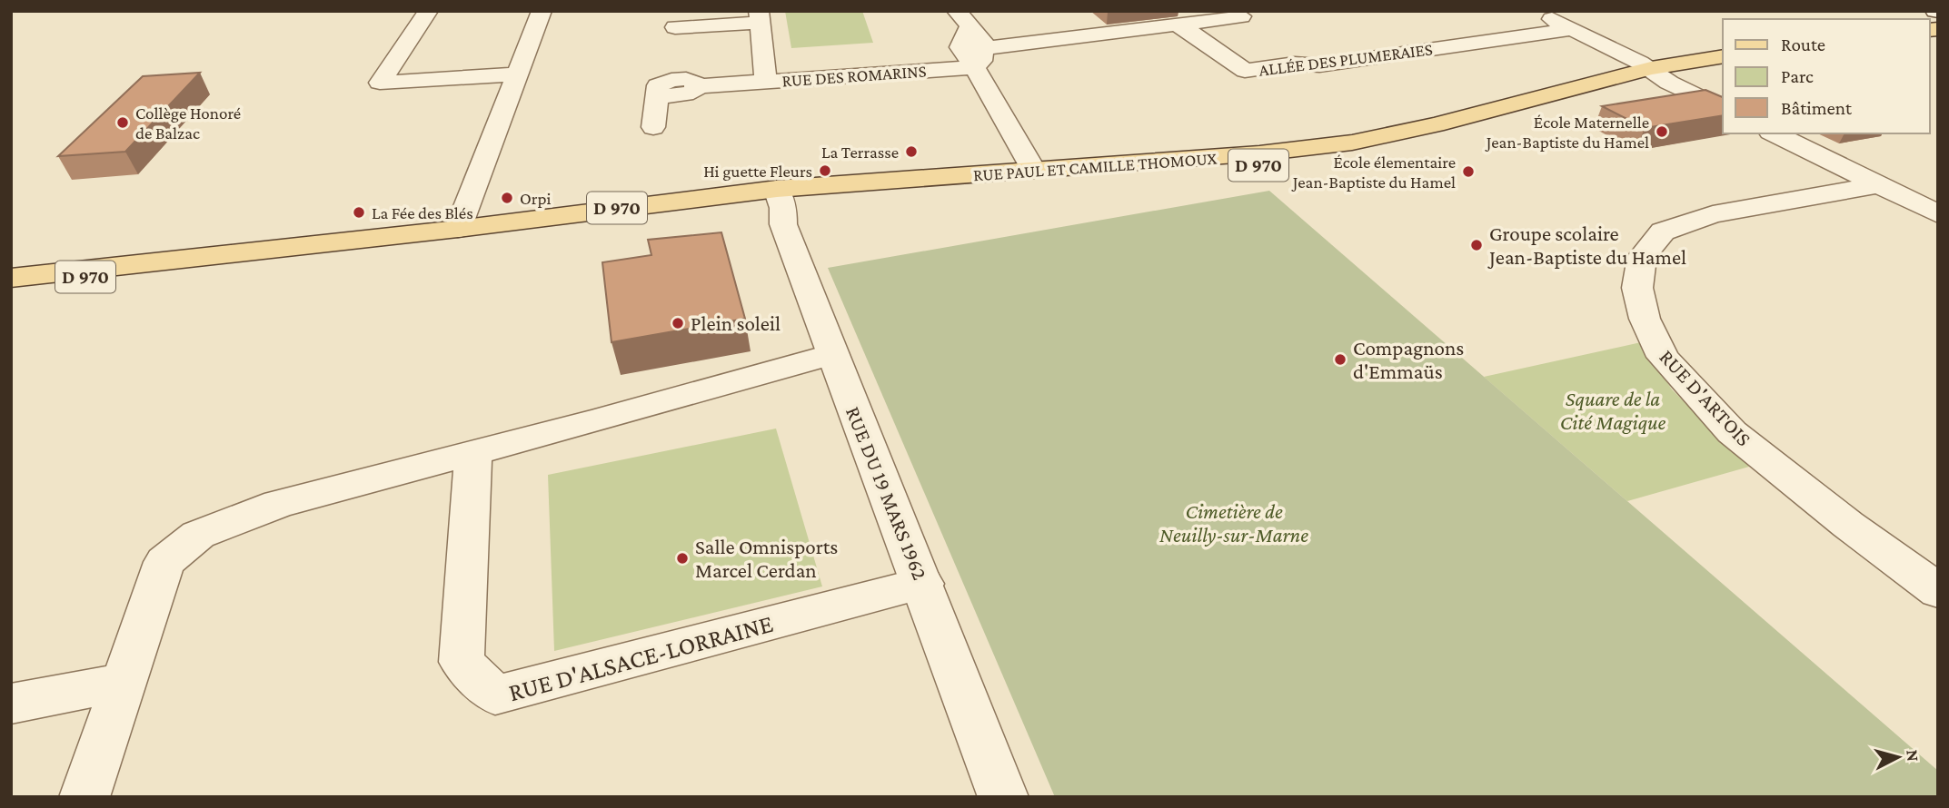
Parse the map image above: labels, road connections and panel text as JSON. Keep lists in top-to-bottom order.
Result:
{
  "streets": {
    "main road": ["D 970", "RUE PAUL ET CAMILLE THOMOUX"],
    "street": [
      "ALLÉE DES PLUMERAIES",
      "RUE DES ROMARINS",
      "RUE D'ARTOIS",
      "RUE DU 19 MARS 1962",
      "RUE D'ALSACE-LORRAINE"
    ]
  },
  "crossings": [
    ["RUE PAUL ET CAMILLE THOMOUX", "RUE DU 19 MARS 1962"],
    ["RUE DU 19 MARS 1962", "RUE D'ALSACE-LORRAINE"]
  ],
  "parks": ["Square de la Cité Magique", "Cimetière de Neuilly-sur-Marne"],
  "places": [
    "Collège Honoré de Balzac",
    "École Maternelle Jean-Baptiste du Hamel",
    "La Terrasse",
    "Hi guette Fleurs",
    "École élementaire Jean-Baptiste du Hamel",
    "Orpi",
    "La Fée des Blés",
    "Groupe scolaire Jean-Baptiste du Hamel",
    "Plein soleil",
    "Compagnons d'Emmaüs",
    "Salle Omnisports Marcel Cerdan"
  ],
  "legend": ["Route", "Parc", "Bâtiment"],
  "north": "right"
}
